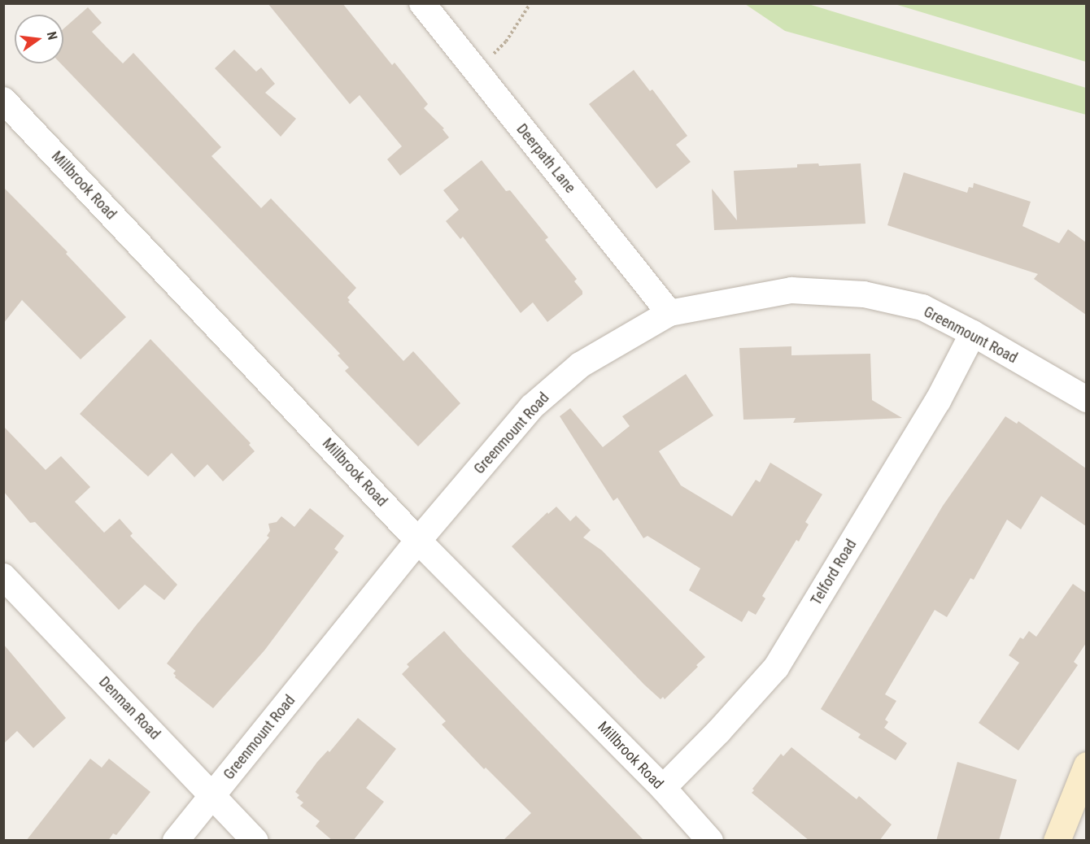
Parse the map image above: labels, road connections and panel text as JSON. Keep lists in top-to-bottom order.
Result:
{
  "streets": {
    "street": [
      "Deerpath Lane",
      "Millbrook Road",
      "Greenmount Road",
      "Telford Road",
      "Denman Road"
    ]
  },
  "crossings": [
    ["Deerpath Lane", "Greenmount Road"],
    ["Millbrook Road", "Greenmount Road"],
    ["Millbrook Road", "Telford Road"],
    ["Greenmount Road", "Telford Road"],
    ["Greenmount Road", "Denman Road"]
  ],
  "north": "right"
}
